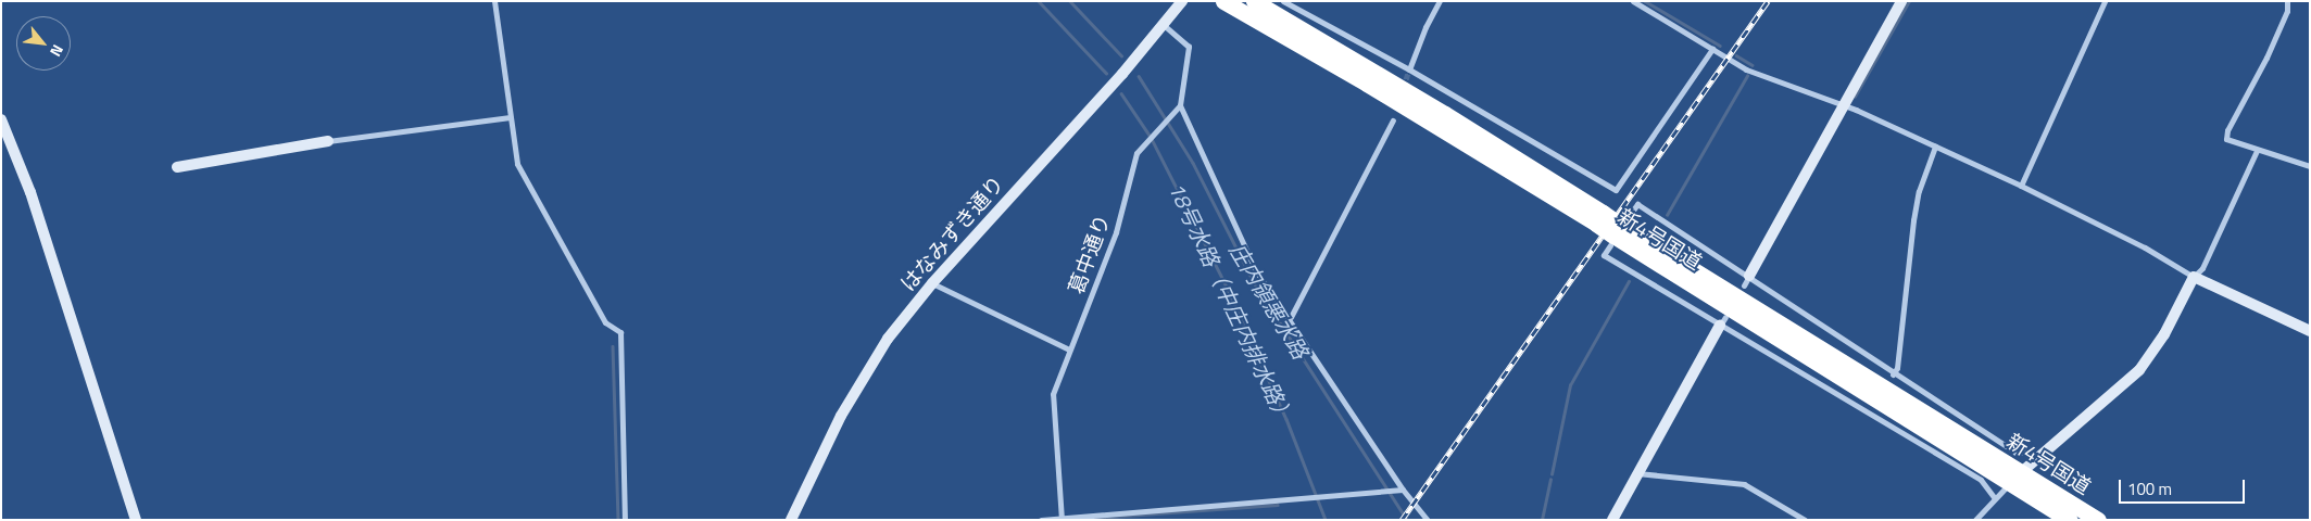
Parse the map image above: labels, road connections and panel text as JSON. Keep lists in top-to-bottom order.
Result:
{
  "streets": {
    "highway": ["新4号国道"],
    "street": ["はなみずき通り", "葛中通り"]
  },
  "water": ["庄内領悪水路", "18号水路（中庄内排水路）"],
  "scale_bar": "100 m",
  "north": "bottom right"
}
